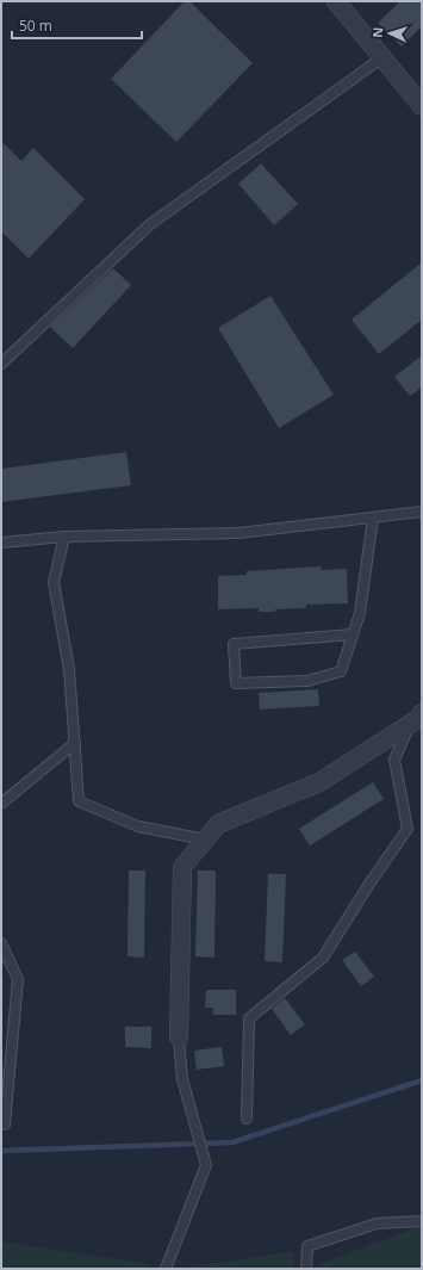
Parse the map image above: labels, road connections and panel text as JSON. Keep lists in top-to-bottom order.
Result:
{
  "scale_bar": "50 m",
  "north": "left"
}
